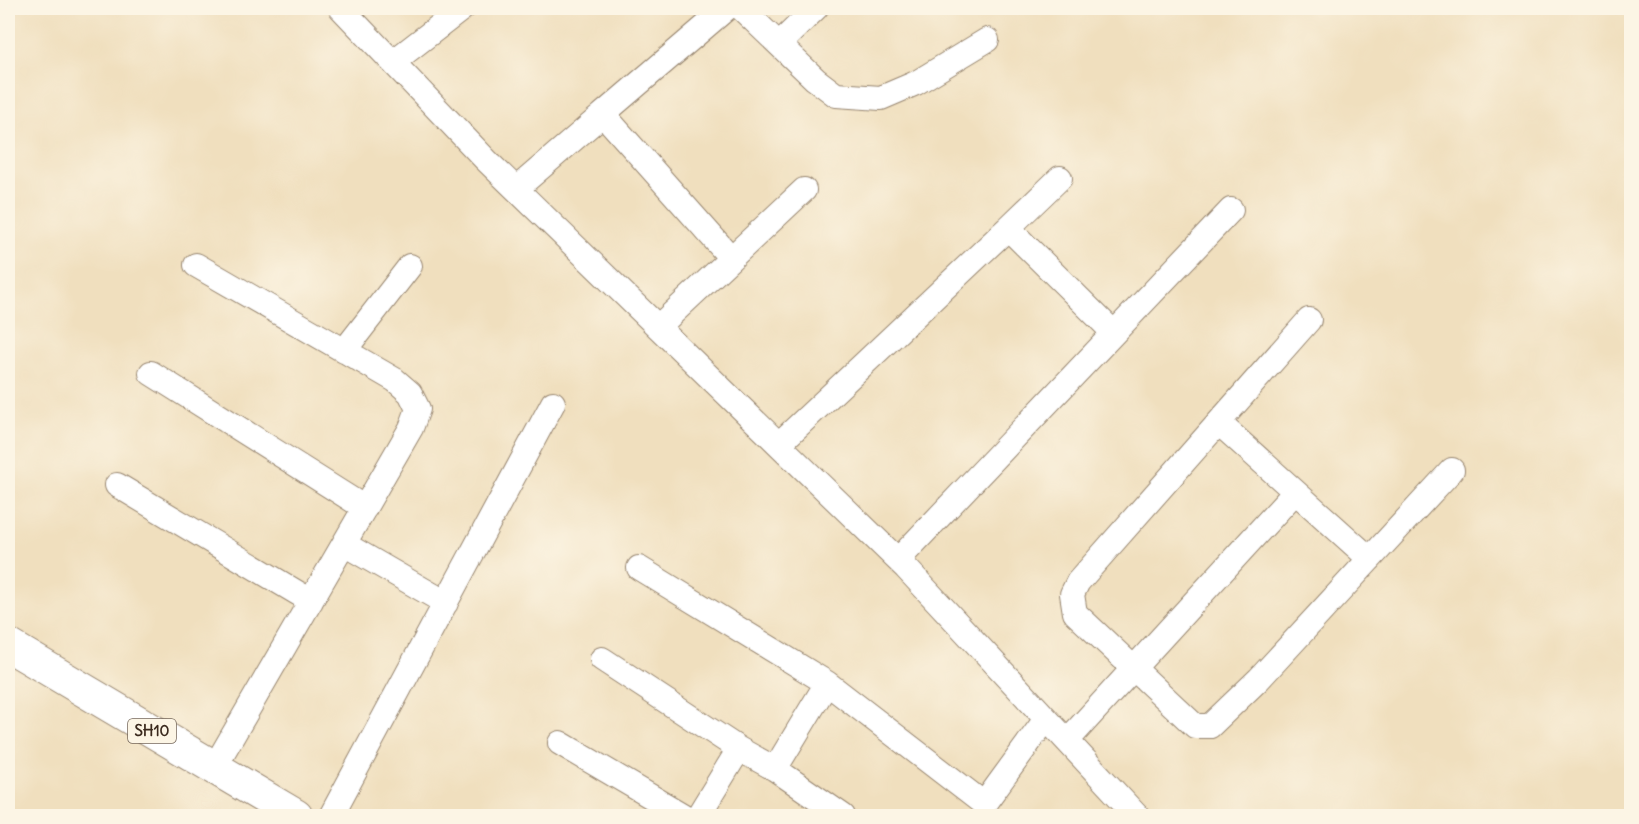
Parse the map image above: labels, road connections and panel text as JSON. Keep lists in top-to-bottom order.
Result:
{
  "streets": {
    "main road": ["SH10"]
  }
}
